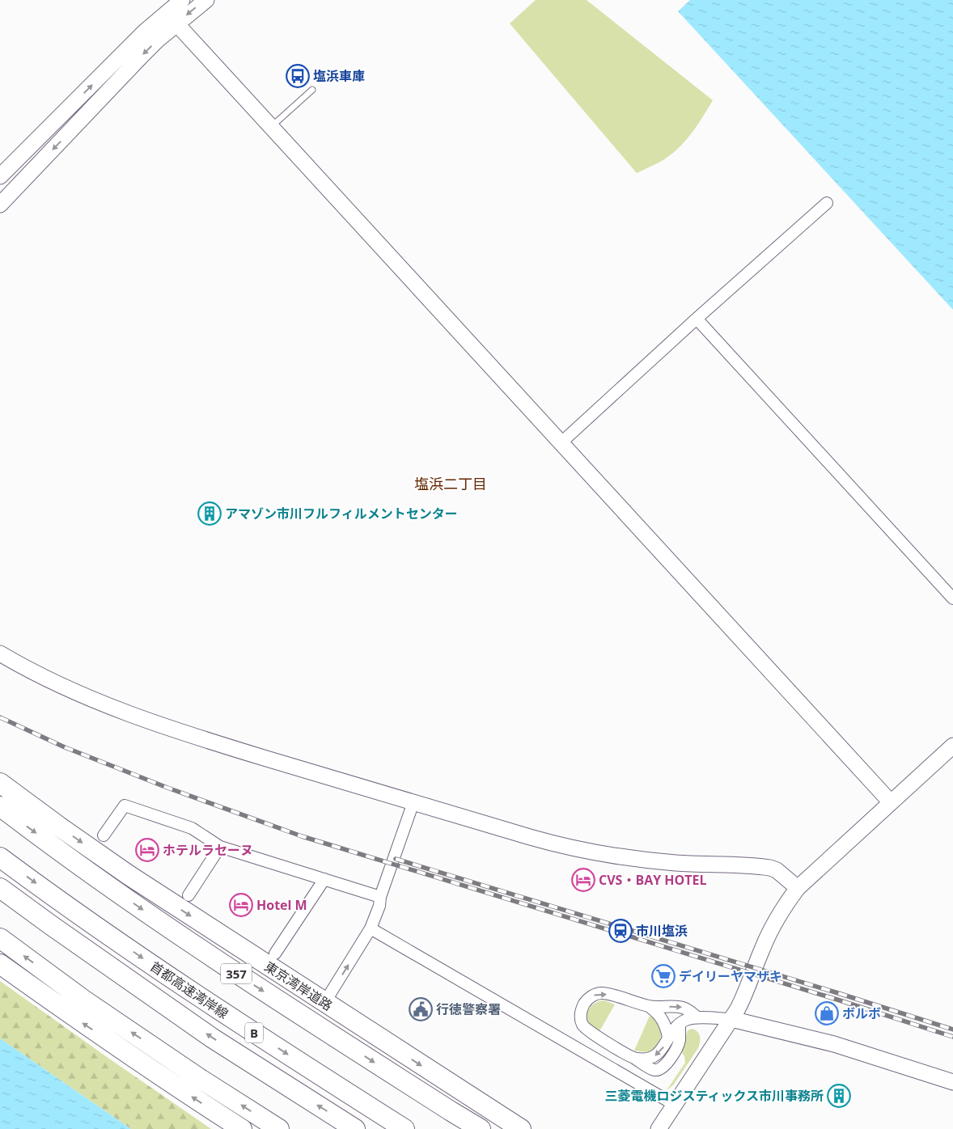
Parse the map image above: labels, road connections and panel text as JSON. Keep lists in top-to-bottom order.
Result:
{
  "streets": {
    "highway": [
      "357",
      "東京湾岸道路",
      "首都高速湾岸線",
      "B"
    ]
  },
  "districts": ["塩浜二丁目"],
  "places": {
    "bus stop": ["塩浜車庫"],
    "building": ["アマゾン市川フルフィルメントセンター", "三菱電機ロジスティックス市川事務所"],
    "hotel": ["ホテルラセーヌ", "CVS・BAY HOTEL", "Hotel M"],
    "station": ["市川塩浜"],
    "supermarket": ["デイリーヤマザキ"],
    "public building": ["行徳警察署"],
    "shop": ["ボルボ"]
  }
}
